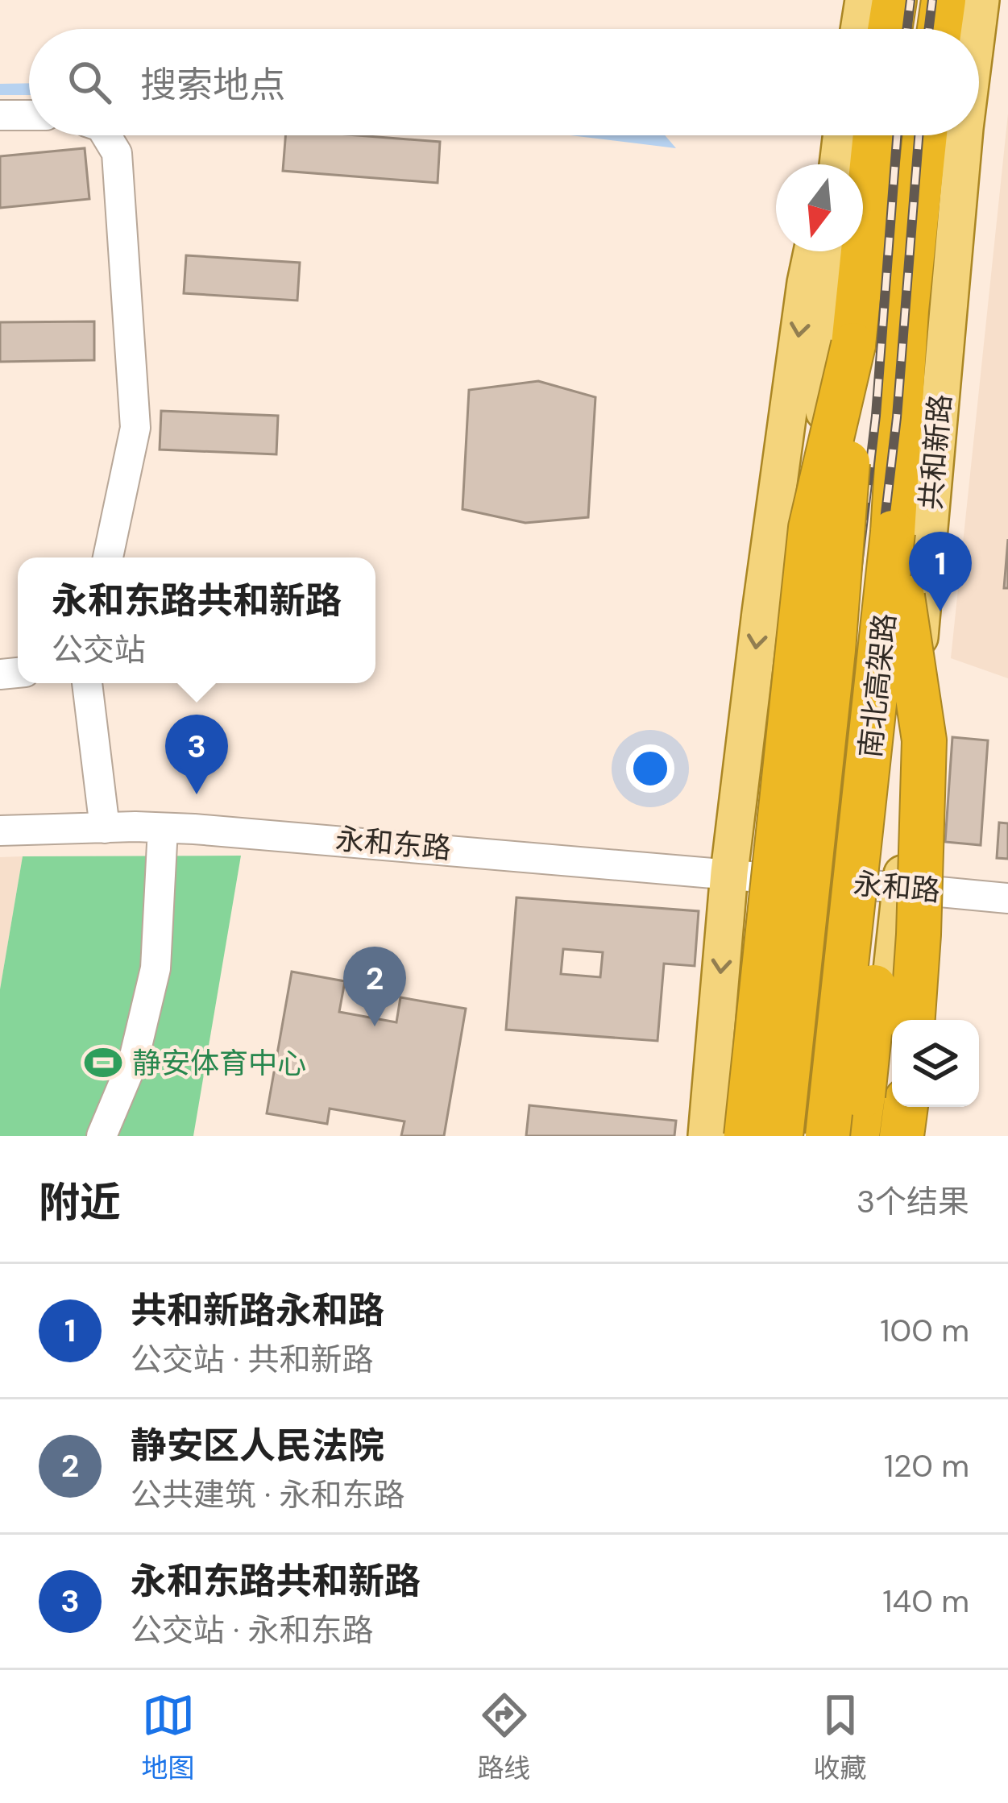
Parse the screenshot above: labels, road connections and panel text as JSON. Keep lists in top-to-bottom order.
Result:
{
  "streets": {
    "highway": ["南北高架路"],
    "main road": ["共和新路"],
    "street": ["永和东路", "永和路"]
  },
  "crossings": [
    ["共和新路", "永和路"],
    ["永和东路", "永和路"]
  ],
  "places": {
    "sports": ["静安体育中心"]
  },
  "north": "bottom",
  "page": {
    "search": "搜索地点",
    "pins": ["1", "3", "2"],
    "popup": ["永和东路共和新路", "公交站"],
    "heading": ["附近", "3个结果"],
    "list": [
      {
        "mark": "1",
        "name": "共和新路永和路",
        "note": "公交站 · 共和新路",
        "value": "100 m"
      },
      {
        "mark": "2",
        "name": "静安区人民法院",
        "note": "公共建筑 · 永和东路",
        "value": "120 m"
      },
      {
        "mark": "3",
        "name": "永和东路共和新路",
        "note": "公交站 · 永和东路",
        "value": "140 m"
      }
    ],
    "nav": ["地图", "路线", "收藏"]
  }
}
